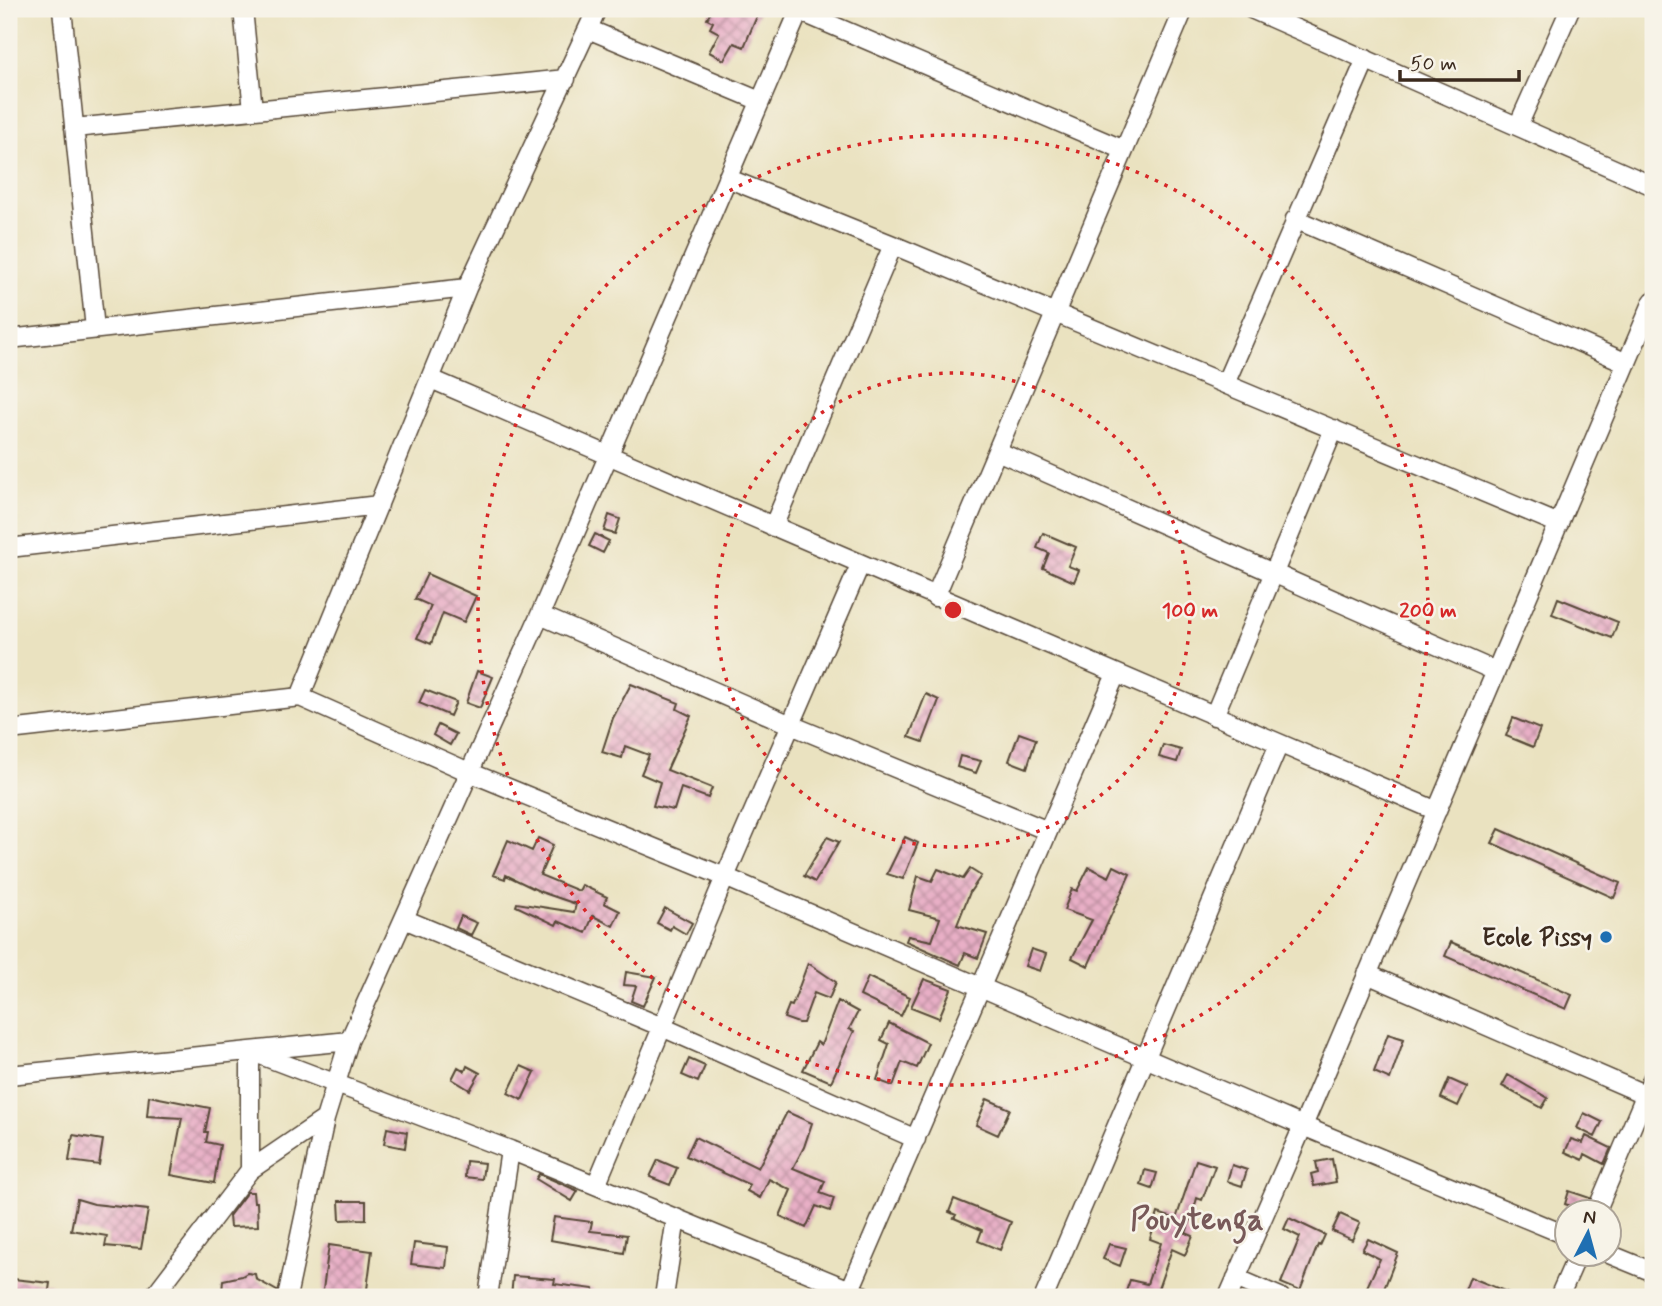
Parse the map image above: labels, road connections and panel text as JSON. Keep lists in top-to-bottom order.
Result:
{
  "districts": ["Pouytenga"],
  "places": ["Ecole Pissy"],
  "scale_bar": "50 m",
  "north": "top",
  "rings": ["100 m", "200 m"]
}
